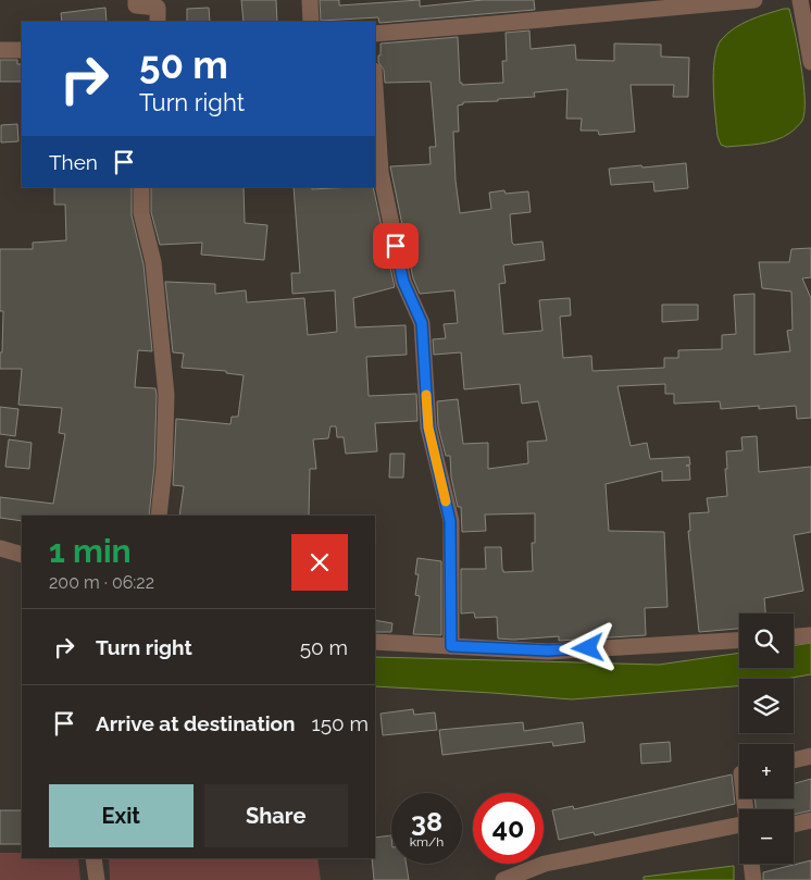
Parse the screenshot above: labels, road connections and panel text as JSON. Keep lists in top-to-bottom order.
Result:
{
  "page": {
    "turn": ["50 m", "Turn right"],
    "then": "Then",
    "heading": ["1 min", "200 m · 06:22"],
    "list": [
      {
        "name": "Turn right",
        "value": "50 m"
      },
      {
        "name": "Arrive at destination",
        "value": "150 m"
      }
    ],
    "map_buttons": ["+", "−"],
    "buttons": ["Exit", "Share"],
    "speed": "38 km/h",
    "limit": "40"
  }
}
